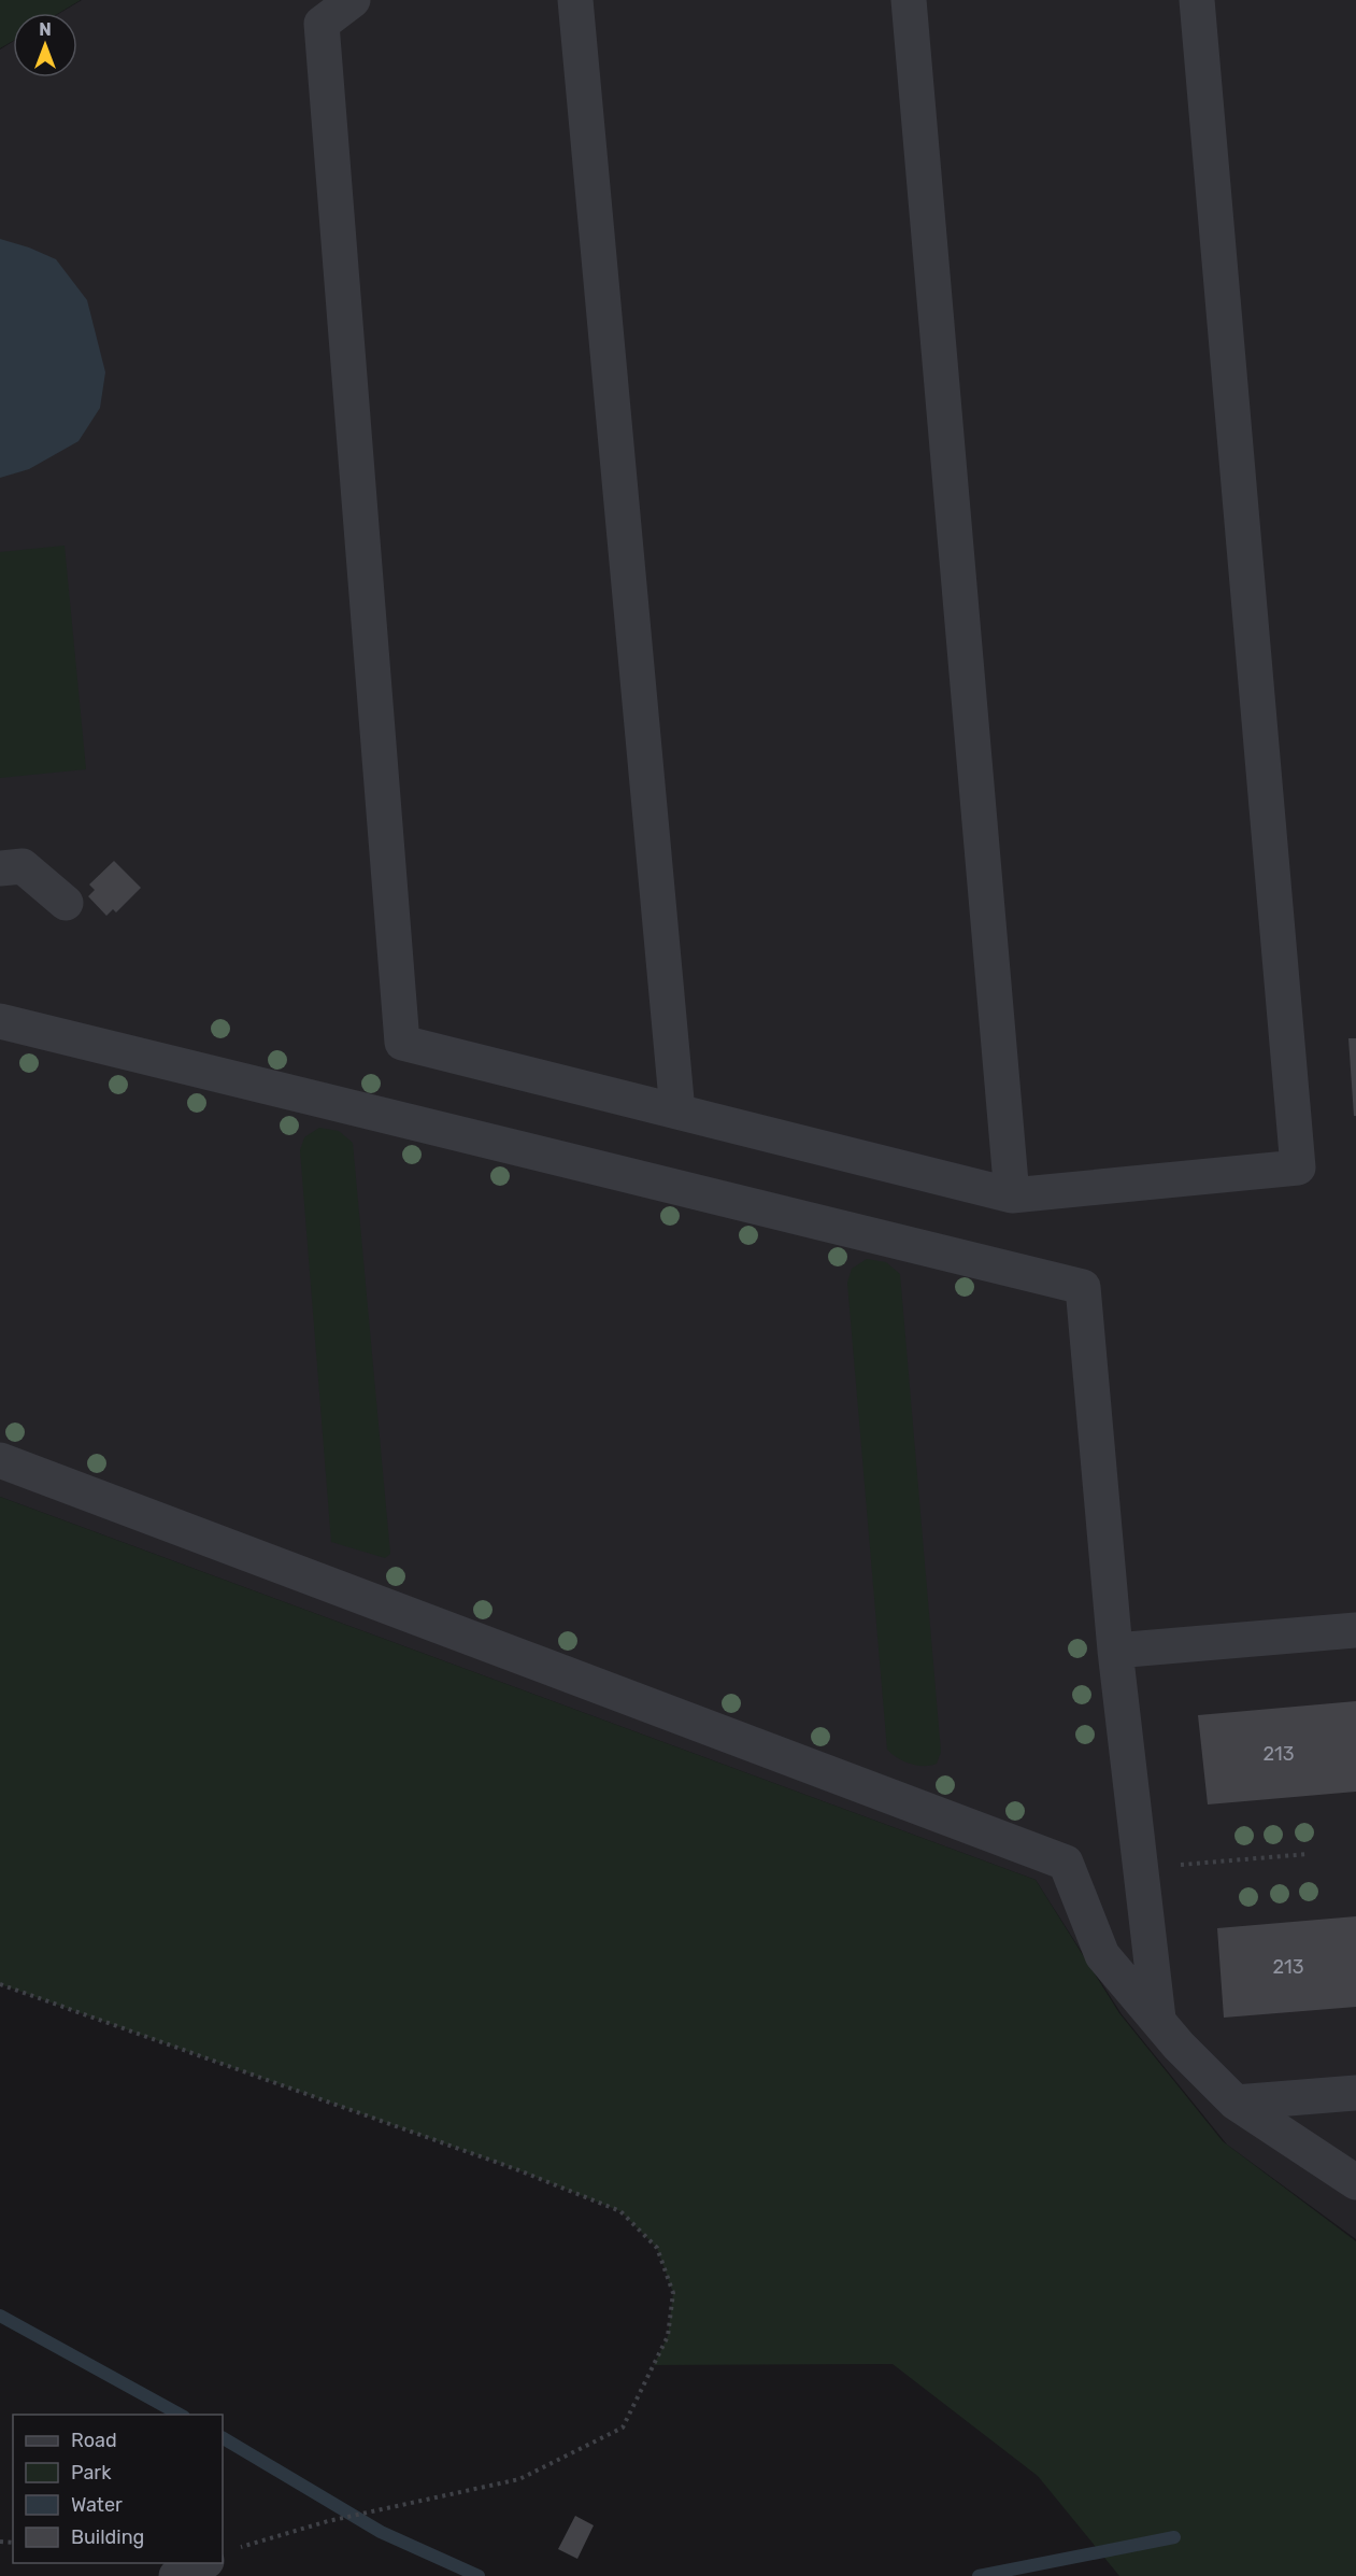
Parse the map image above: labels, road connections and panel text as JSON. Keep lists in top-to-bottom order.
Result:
{
  "house_numbers": ["213", "213"],
  "legend": [
    "Road",
    "Park",
    "Water",
    "Building"
  ],
  "north": "top"
}
